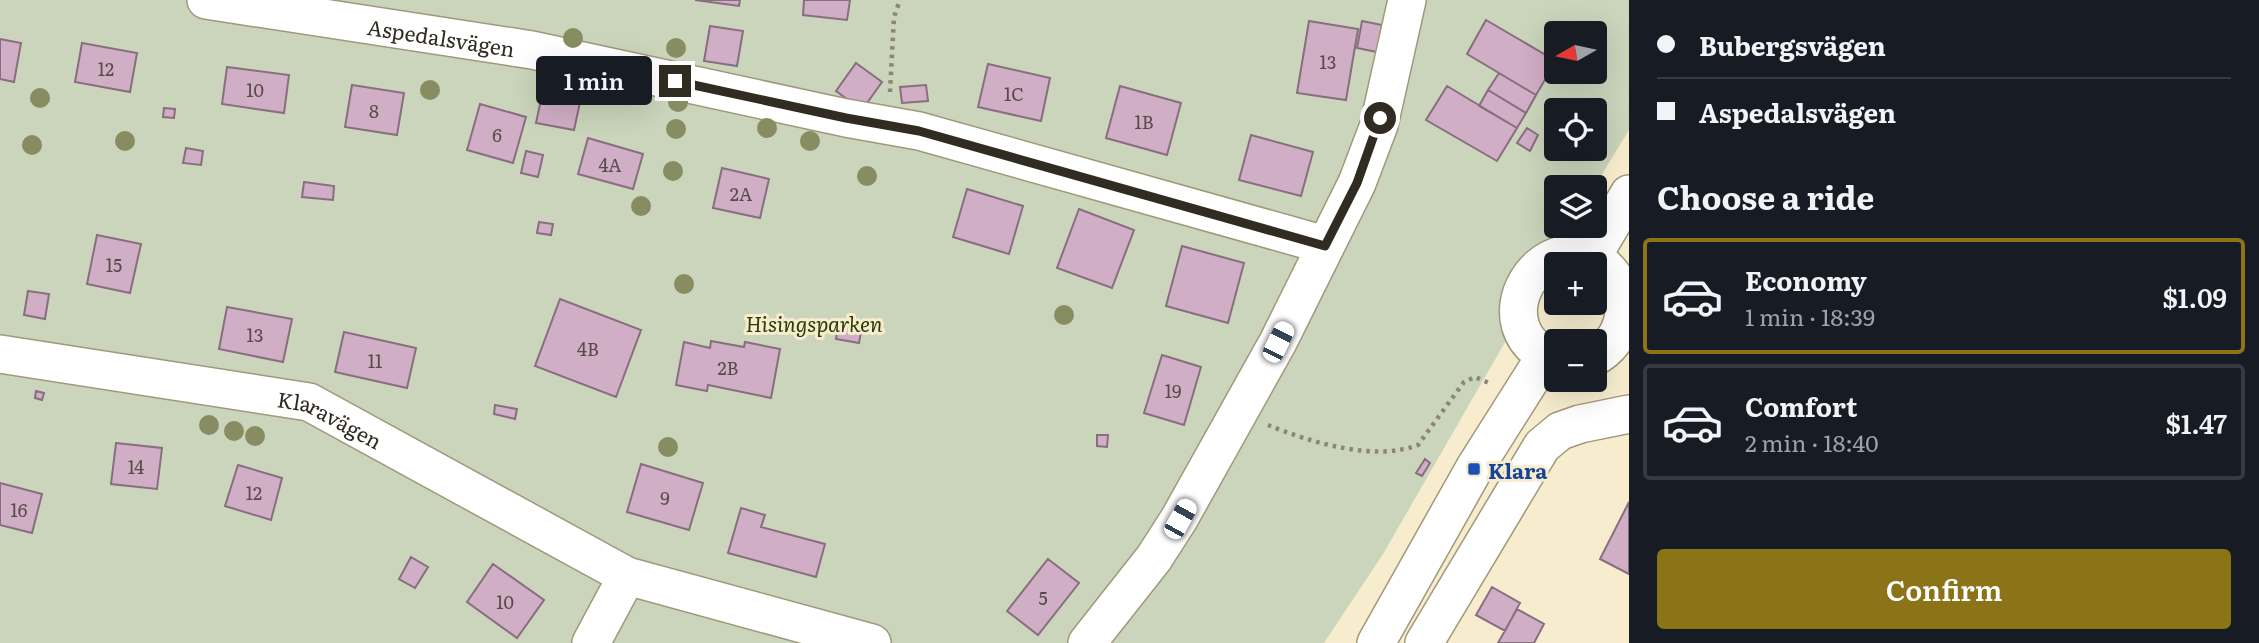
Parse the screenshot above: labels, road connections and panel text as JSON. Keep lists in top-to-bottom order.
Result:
{
  "streets": {
    "street": ["Aspedalsvägen", "Klaravägen"]
  },
  "parks": ["Hisingsparken"],
  "places": {
    "transit": ["Klara"]
  },
  "house_numbers": [
    "13",
    "12",
    "10",
    "1C",
    "8",
    "1B",
    "6",
    "4A",
    "2A",
    "15",
    "13",
    "4B",
    "11",
    "2B",
    "19",
    "14",
    "12",
    "9",
    "16",
    "5",
    "10"
  ],
  "north": "left",
  "page": {
    "banner": ["Bubergsvägen", "Aspedalsvägen"],
    "map_buttons": ["+", "−"],
    "bubble": "1 min",
    "heading": "Choose a ride",
    "list": [
      {
        "name": "Economy",
        "note": "1 min · 18:39",
        "value": "$1.09"
      },
      {
        "name": "Comfort",
        "note": "2 min · 18:40",
        "value": "$1.47"
      }
    ],
    "buttons": "Confirm"
  }
}
